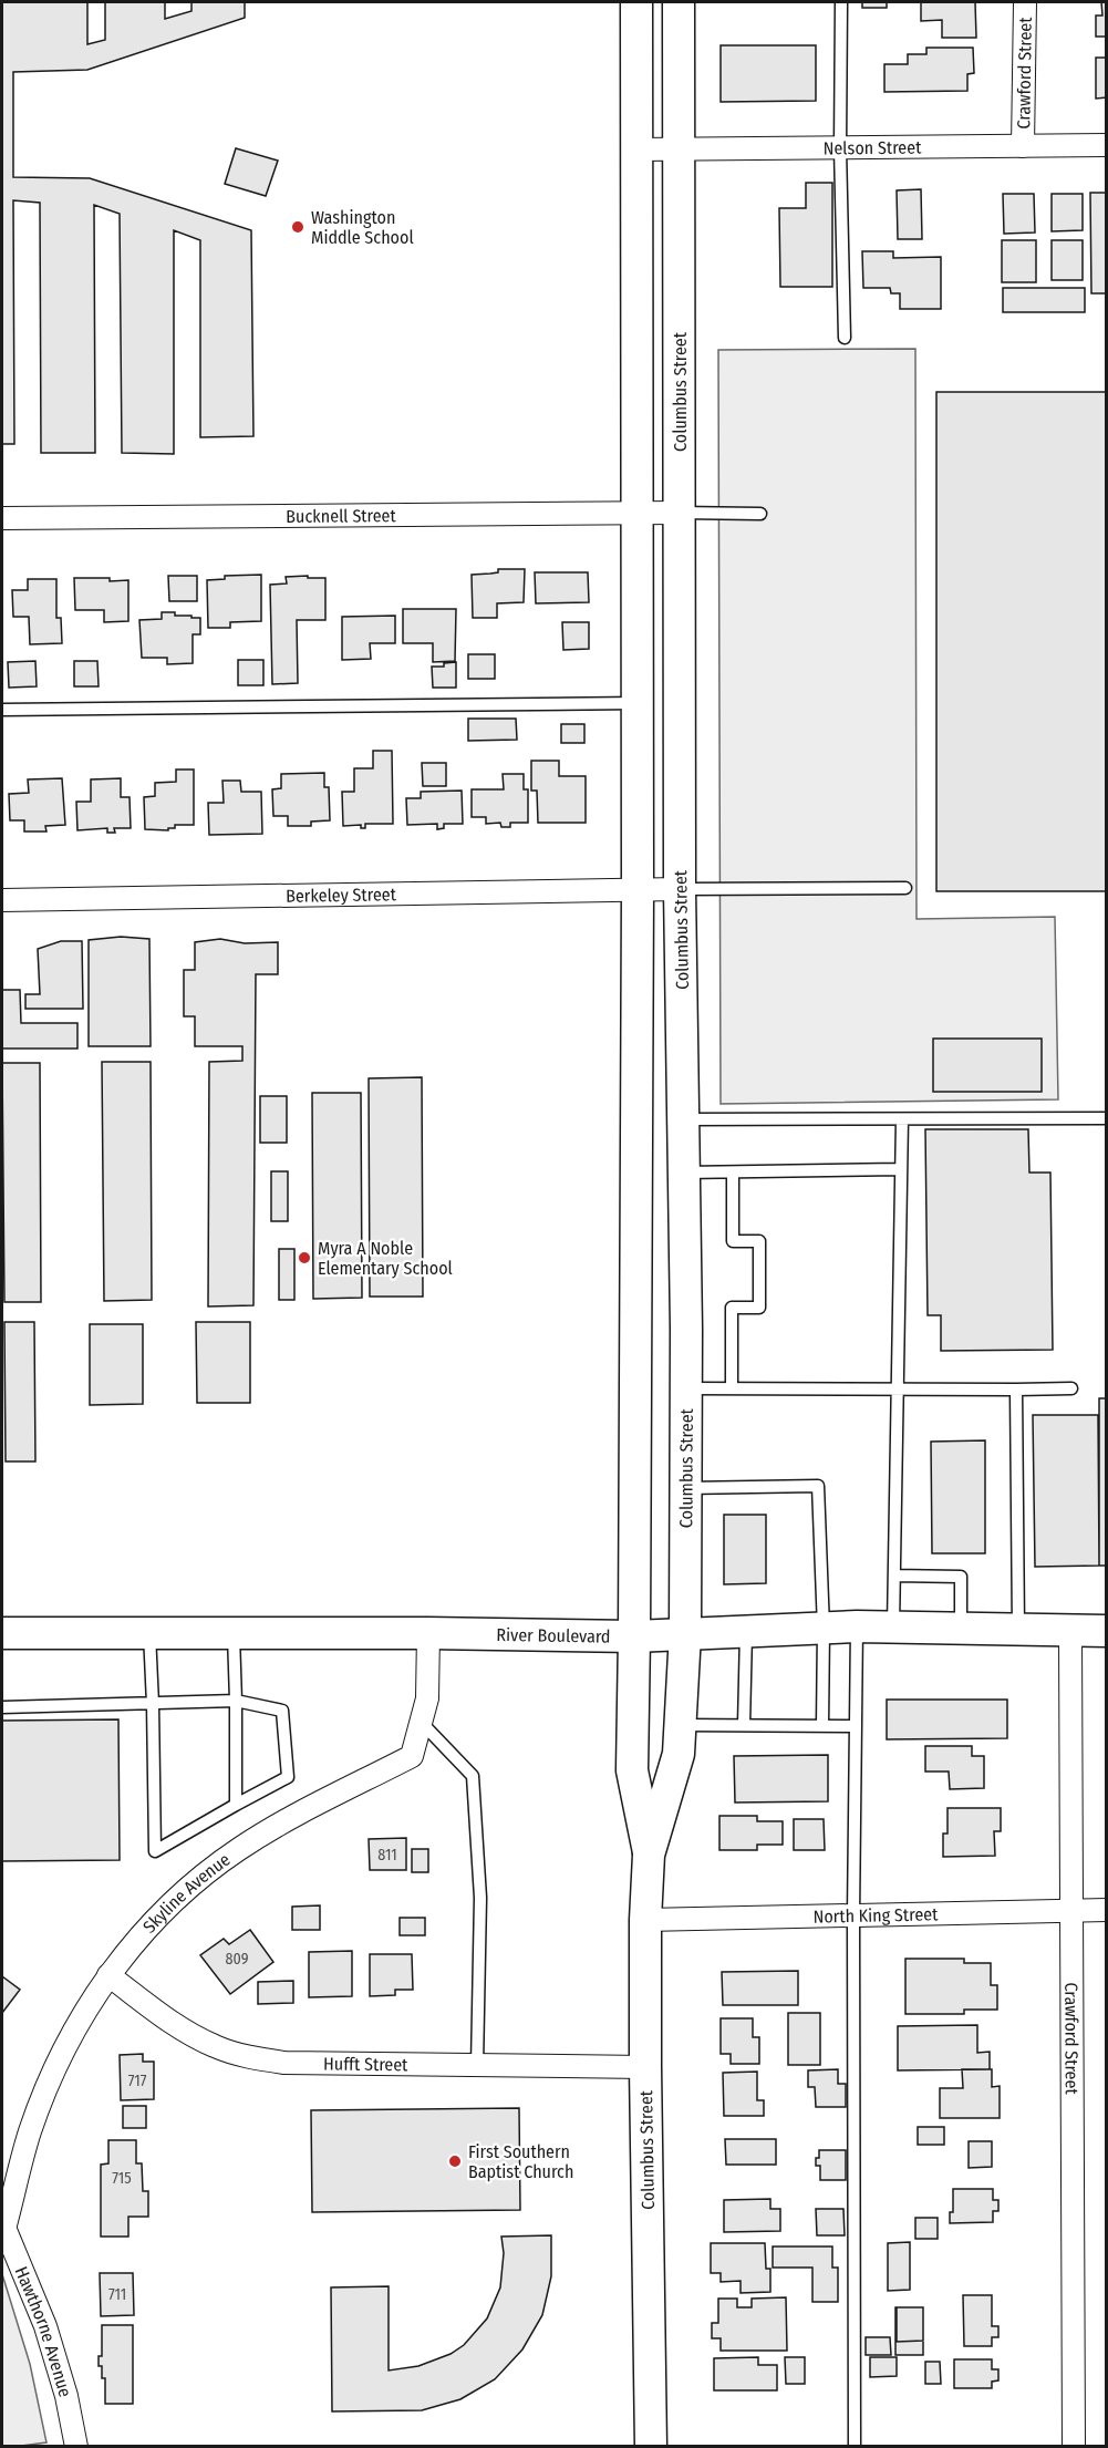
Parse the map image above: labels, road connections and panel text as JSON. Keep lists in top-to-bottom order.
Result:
{
  "streets": {
    "main road": ["Columbus Street", "River Boulevard"],
    "street": [
      "Crawford Street",
      "Nelson Street",
      "Bucknell Street",
      "Berkeley Street",
      "Skyline Avenue",
      "North King Street",
      "Hufft Street",
      "Hawthorne Avenue"
    ]
  },
  "crossings": [
    ["Crawford Street", "Nelson Street"],
    ["Crawford Street", "River Boulevard"],
    ["Crawford Street", "North King Street"],
    ["Nelson Street", "Columbus Street"],
    ["Columbus Street", "Bucknell Street"],
    ["Columbus Street", "Berkeley Street"],
    ["Columbus Street", "River Boulevard"],
    ["Columbus Street", "North King Street"],
    ["Columbus Street", "Hufft Street"],
    ["River Boulevard", "Skyline Avenue"],
    ["Skyline Avenue", "Hufft Street"],
    ["Skyline Avenue", "Hawthorne Avenue"]
  ],
  "places": ["Washington Middle School", "Myra A Noble Elementary School", "First Southern Baptist Church"],
  "house_numbers": [
    "811",
    "809",
    "717",
    "715",
    "711"
  ]
}
